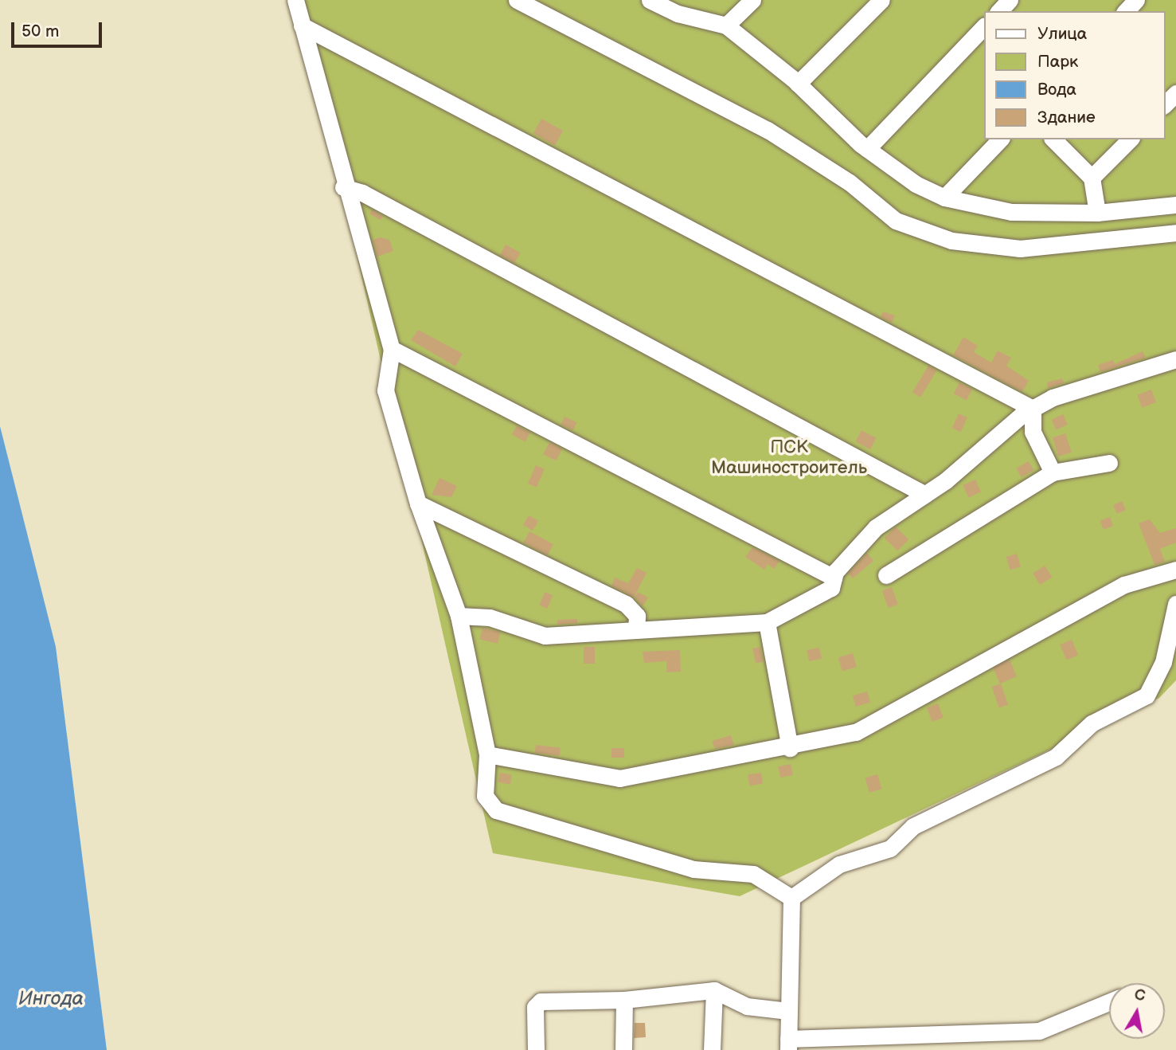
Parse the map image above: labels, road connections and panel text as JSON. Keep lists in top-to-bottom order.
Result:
{
  "water": ["Ингода"],
  "parks": ["ПСК Машиностроитель"],
  "legend": [
    "Улица",
    "Парк",
    "Вода",
    "Здание"
  ],
  "scale_bar": "50 m",
  "north": "top"
}
